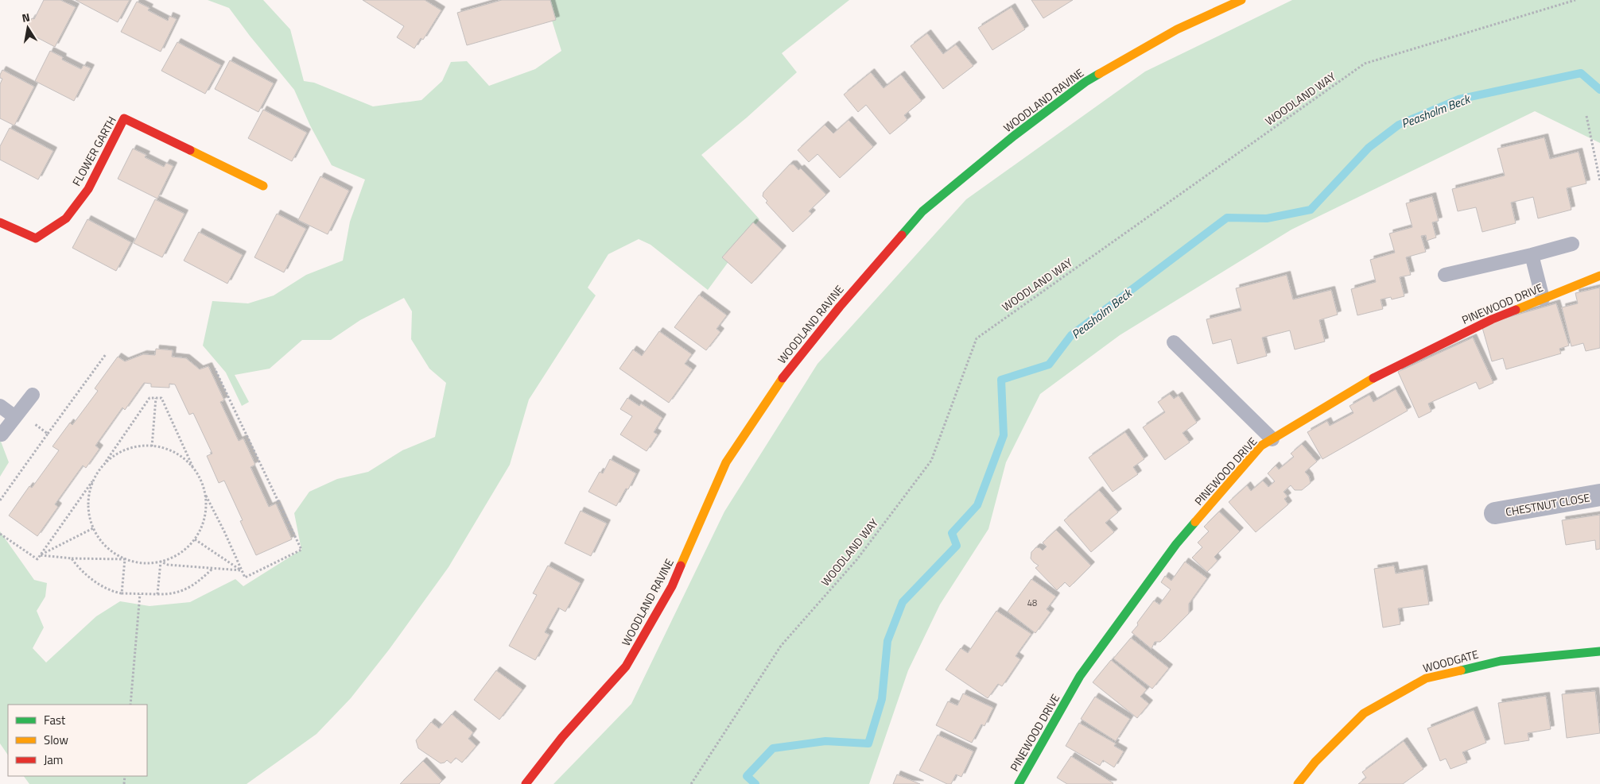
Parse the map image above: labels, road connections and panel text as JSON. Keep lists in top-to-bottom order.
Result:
{
  "streets": {
    "street": [
      "WOODLAND RAVINE",
      "FLOWER GARTH",
      "PINEWOOD DRIVE",
      "CHESTNUT CLOSE",
      "WOODGATE"
    ],
    "path": ["WOODLAND WAY"]
  },
  "water": ["Peasholm Beck"],
  "house_numbers": ["48"],
  "legend": ["Fast", "Slow", "Jam"],
  "north": "top"
}
